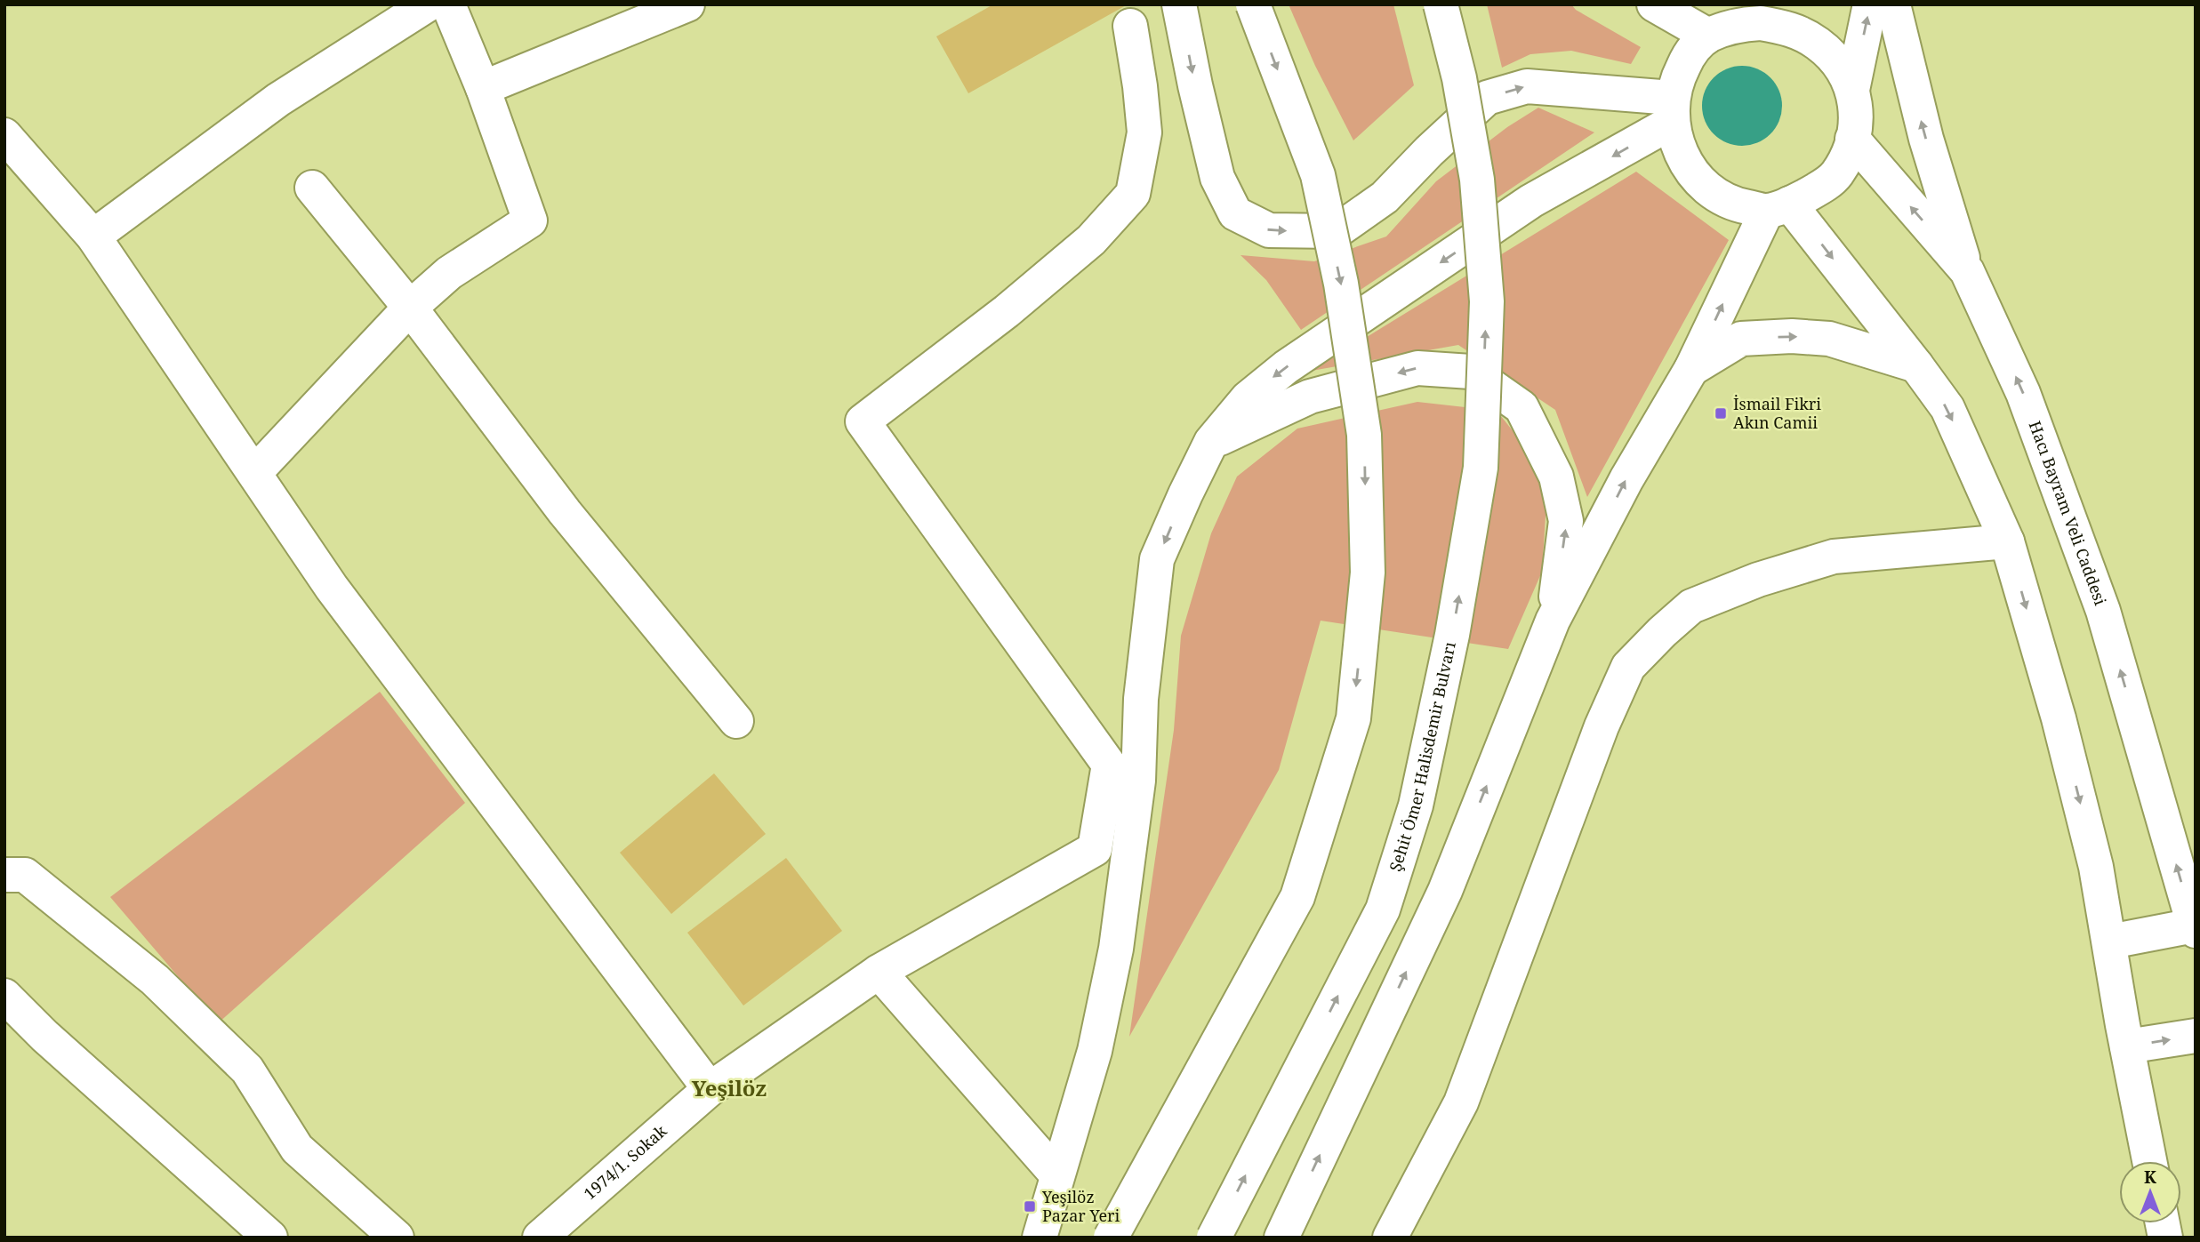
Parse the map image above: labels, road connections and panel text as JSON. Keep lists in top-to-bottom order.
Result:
{
  "streets": {
    "main road": ["Hacı Bayram Veli Caddesi", "Şehit Ömer Halisdemir Bulvarı", "1974/1. Sokak"]
  },
  "districts": ["Yeşilöz"],
  "places": {
    "transit": ["İsmail Fikri Akın Camii", "Yeşilöz Pazar Yeri"]
  },
  "north": "top"
}
